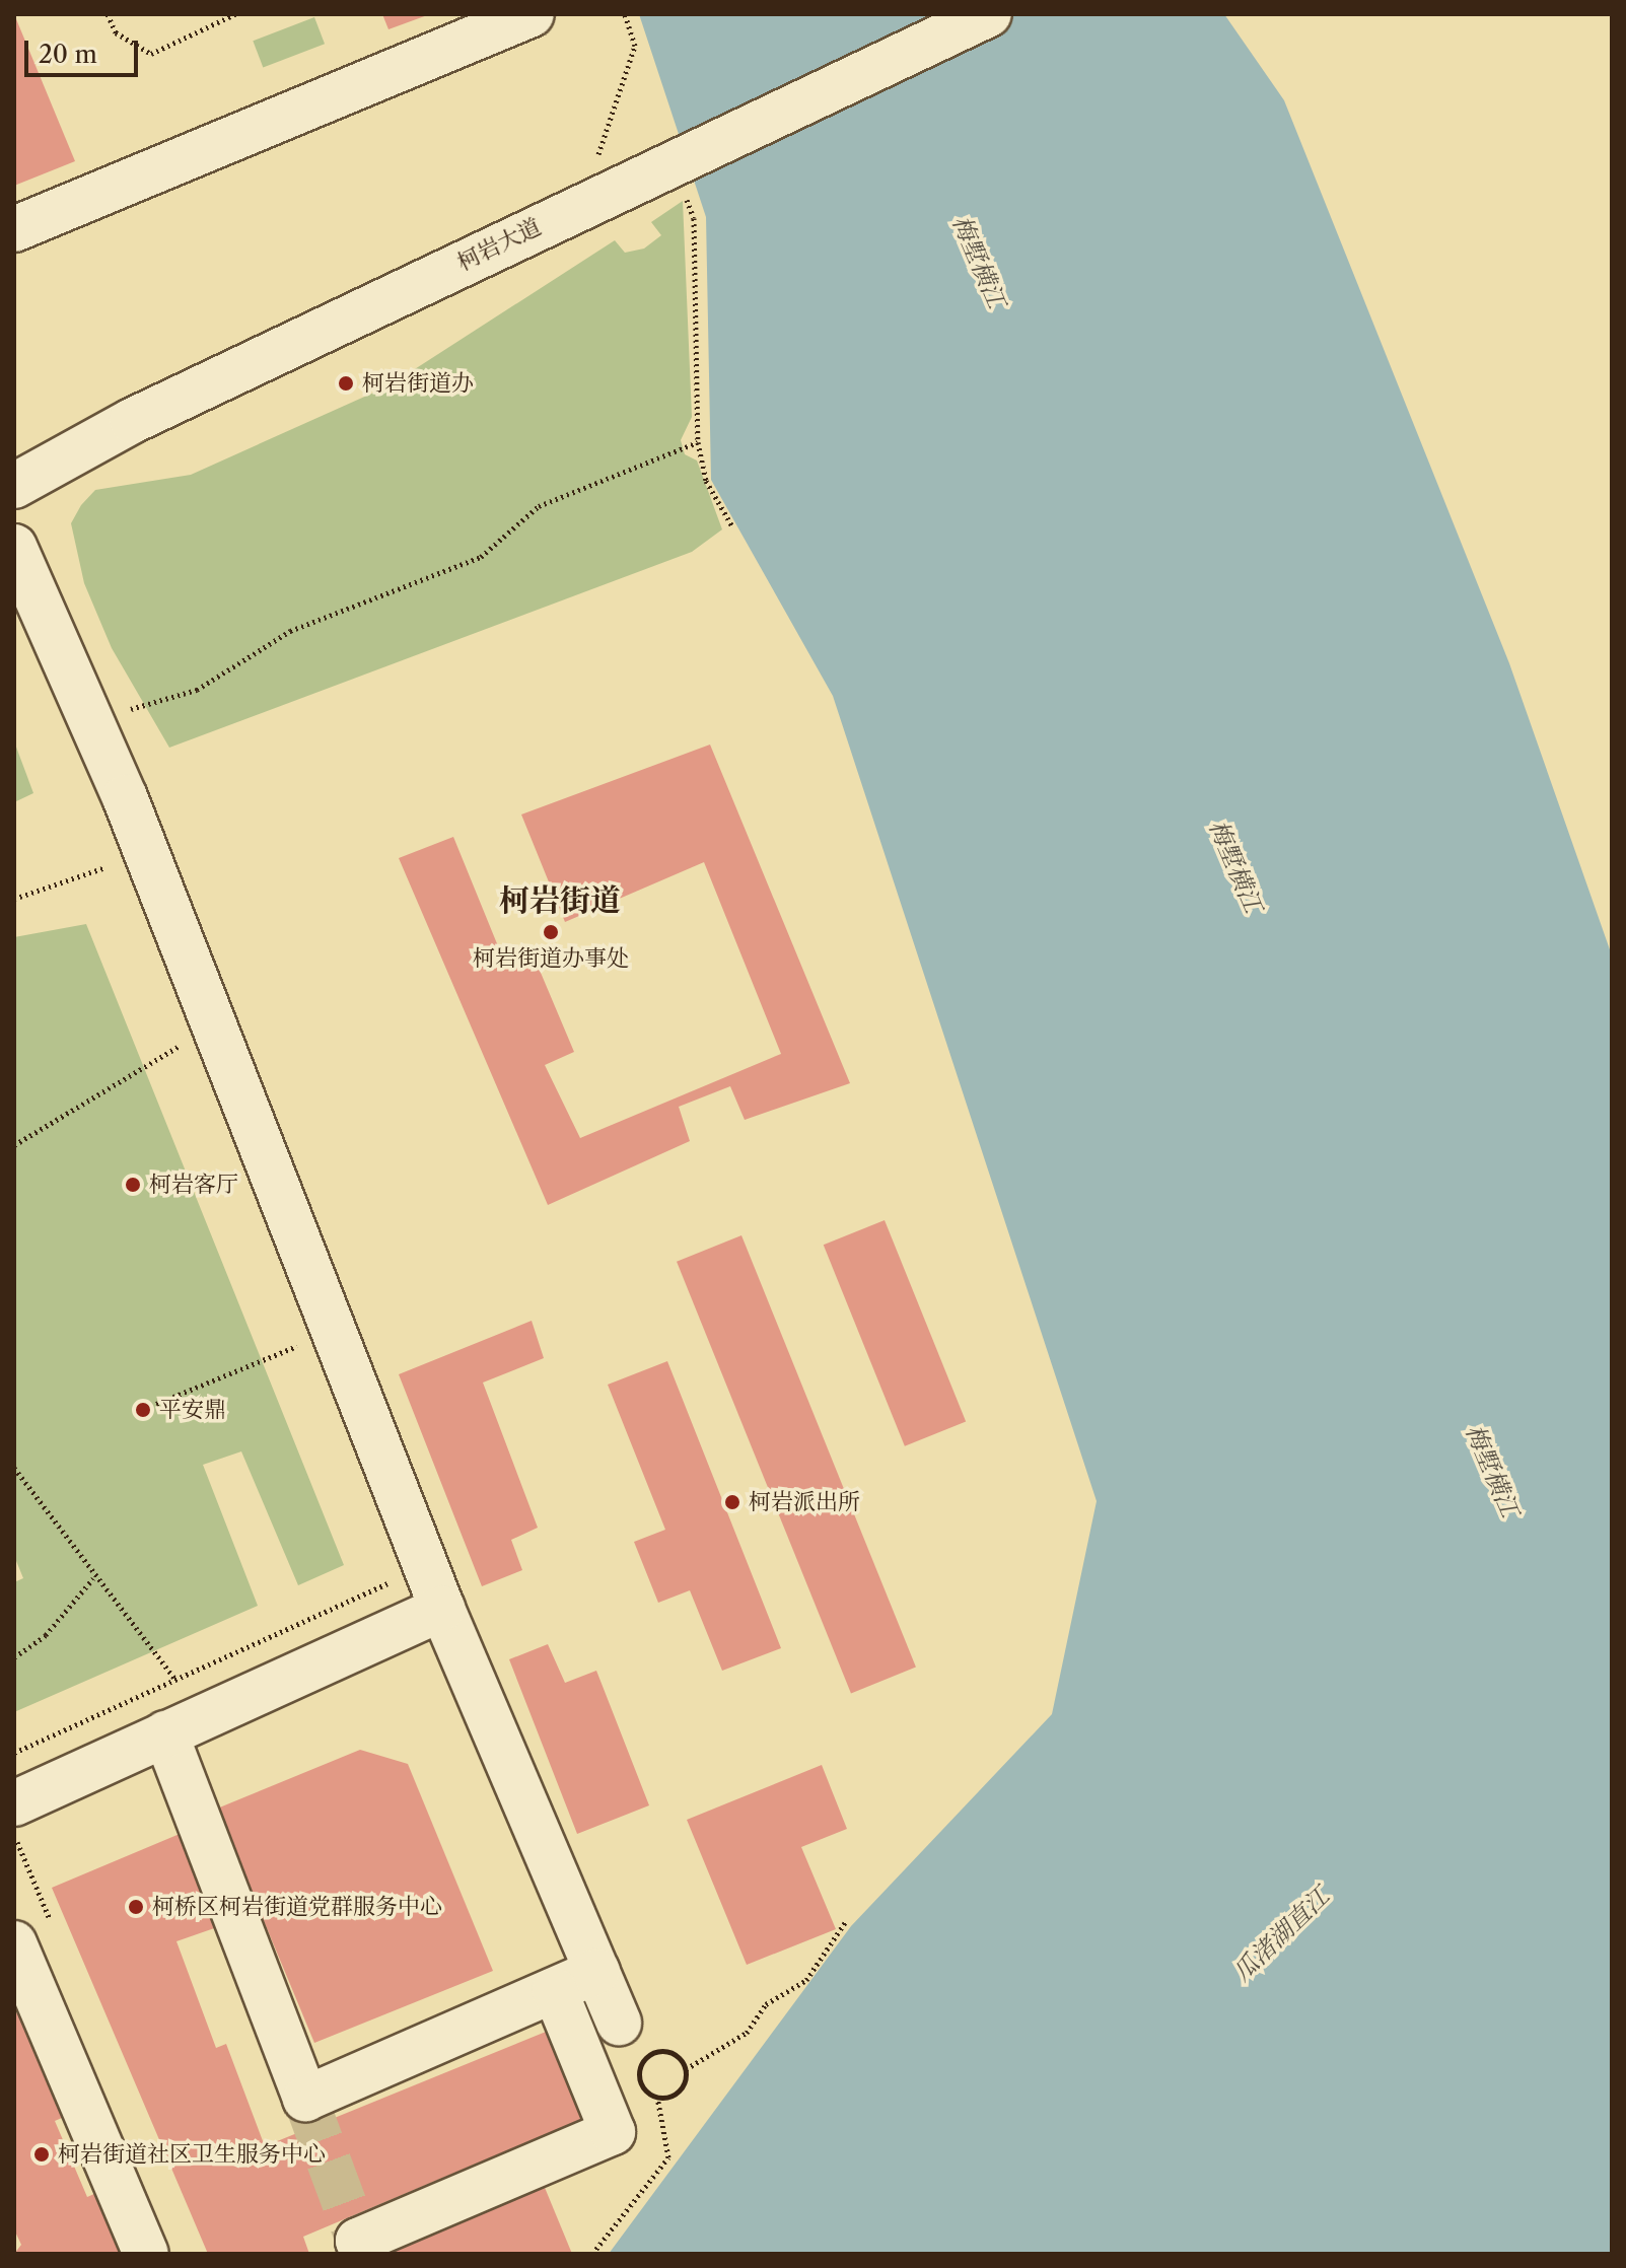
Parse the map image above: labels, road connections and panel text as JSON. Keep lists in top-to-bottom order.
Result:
{
  "streets": {
    "street": ["柯岩大道"]
  },
  "districts": ["柯岩街道"],
  "water": ["梅墅横江", "瓜渚湖直江"],
  "places": [
    "柯岩街道办",
    "柯岩街道办事处",
    "柯岩客厅",
    "平安鼎",
    "柯岩派出所",
    "柯桥区柯岩街道党群服务中心",
    "柯岩街道社区卫生服务中心"
  ],
  "scale_bar": "20 m"
}
